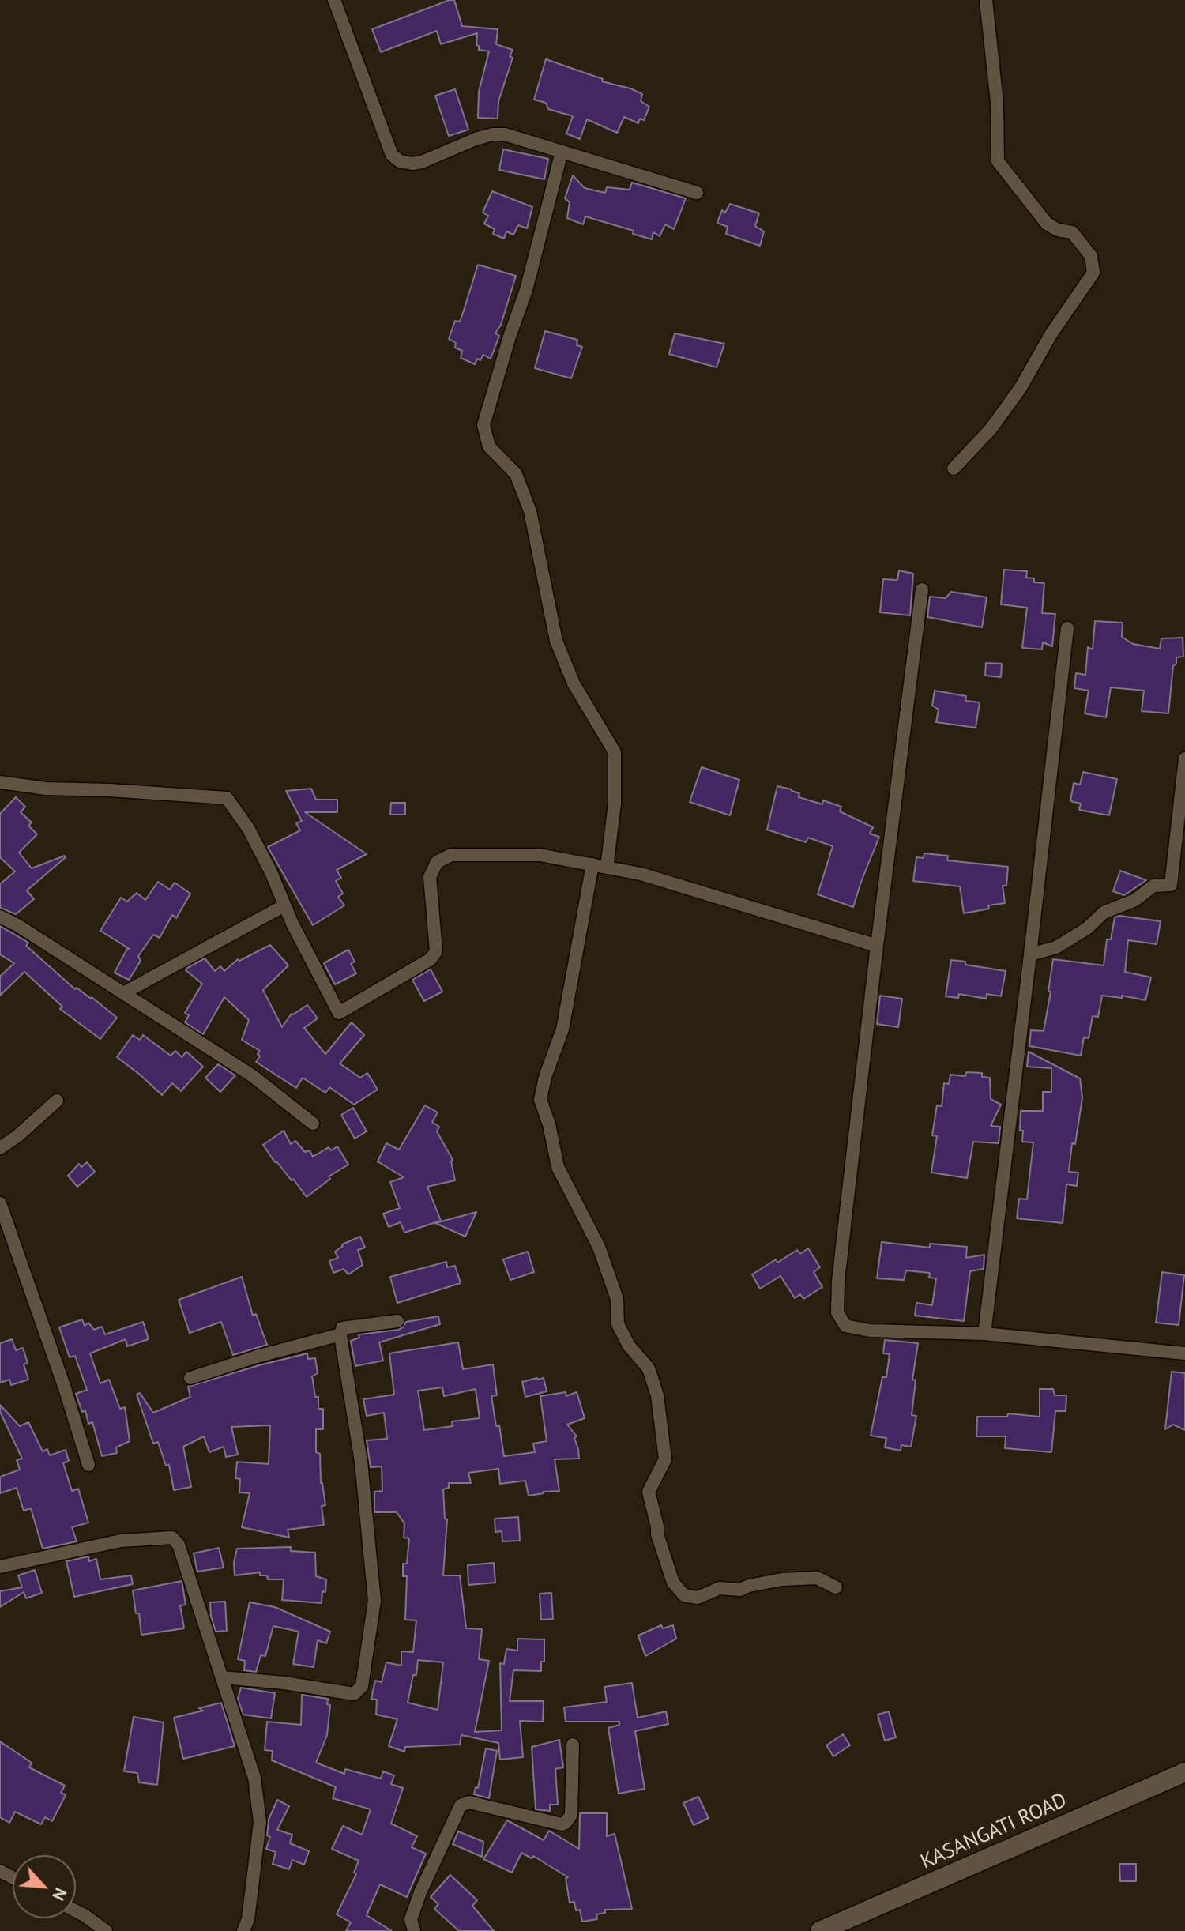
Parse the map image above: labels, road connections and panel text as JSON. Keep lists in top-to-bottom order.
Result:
{
  "streets": {
    "street": ["KASANGATI ROAD"]
  },
  "north": "bottom right"
}
